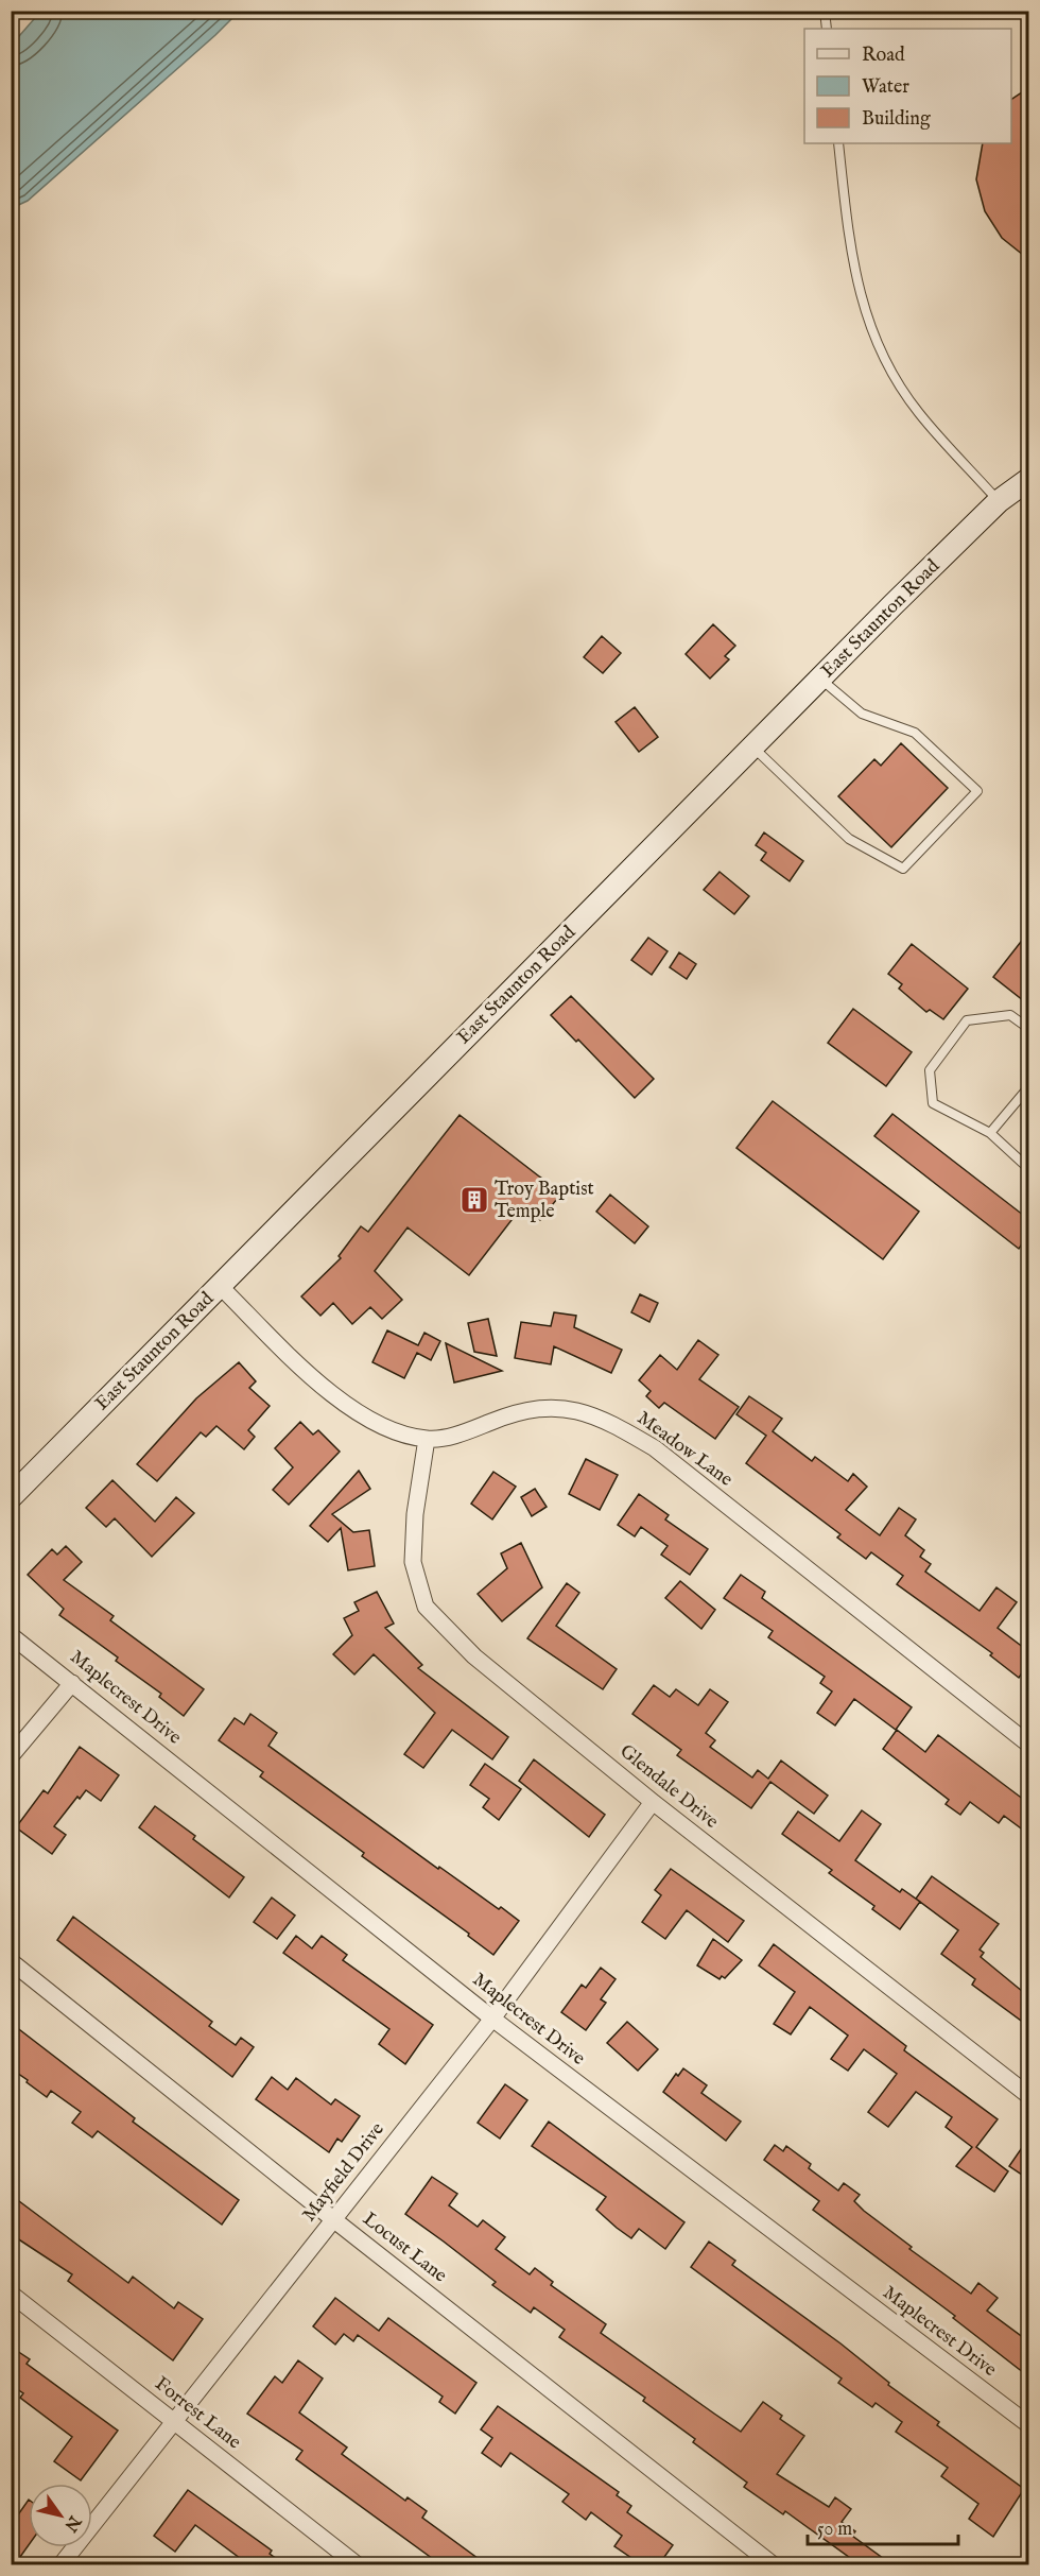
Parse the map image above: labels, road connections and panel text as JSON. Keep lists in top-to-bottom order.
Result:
{
  "streets": {
    "main road": ["East Staunton Road"],
    "street": [
      "Meadow Lane",
      "Maplecrest Drive",
      "Glendale Drive",
      "Mayfield Drive",
      "Locust Lane",
      "Forrest Lane"
    ]
  },
  "crossings": [
    ["East Staunton Road", "Meadow Lane"],
    ["Meadow Lane", "Glendale Drive"],
    ["Maplecrest Drive", "Mayfield Drive"],
    ["Glendale Drive", "Mayfield Drive"],
    ["Mayfield Drive", "Locust Lane"],
    ["Mayfield Drive", "Forrest Lane"]
  ],
  "places": {
    "building": ["Troy Baptist Temple"]
  },
  "legend": ["Road", "Water", "Building"],
  "scale_bar": "50 m",
  "north": "bottom right"
}
